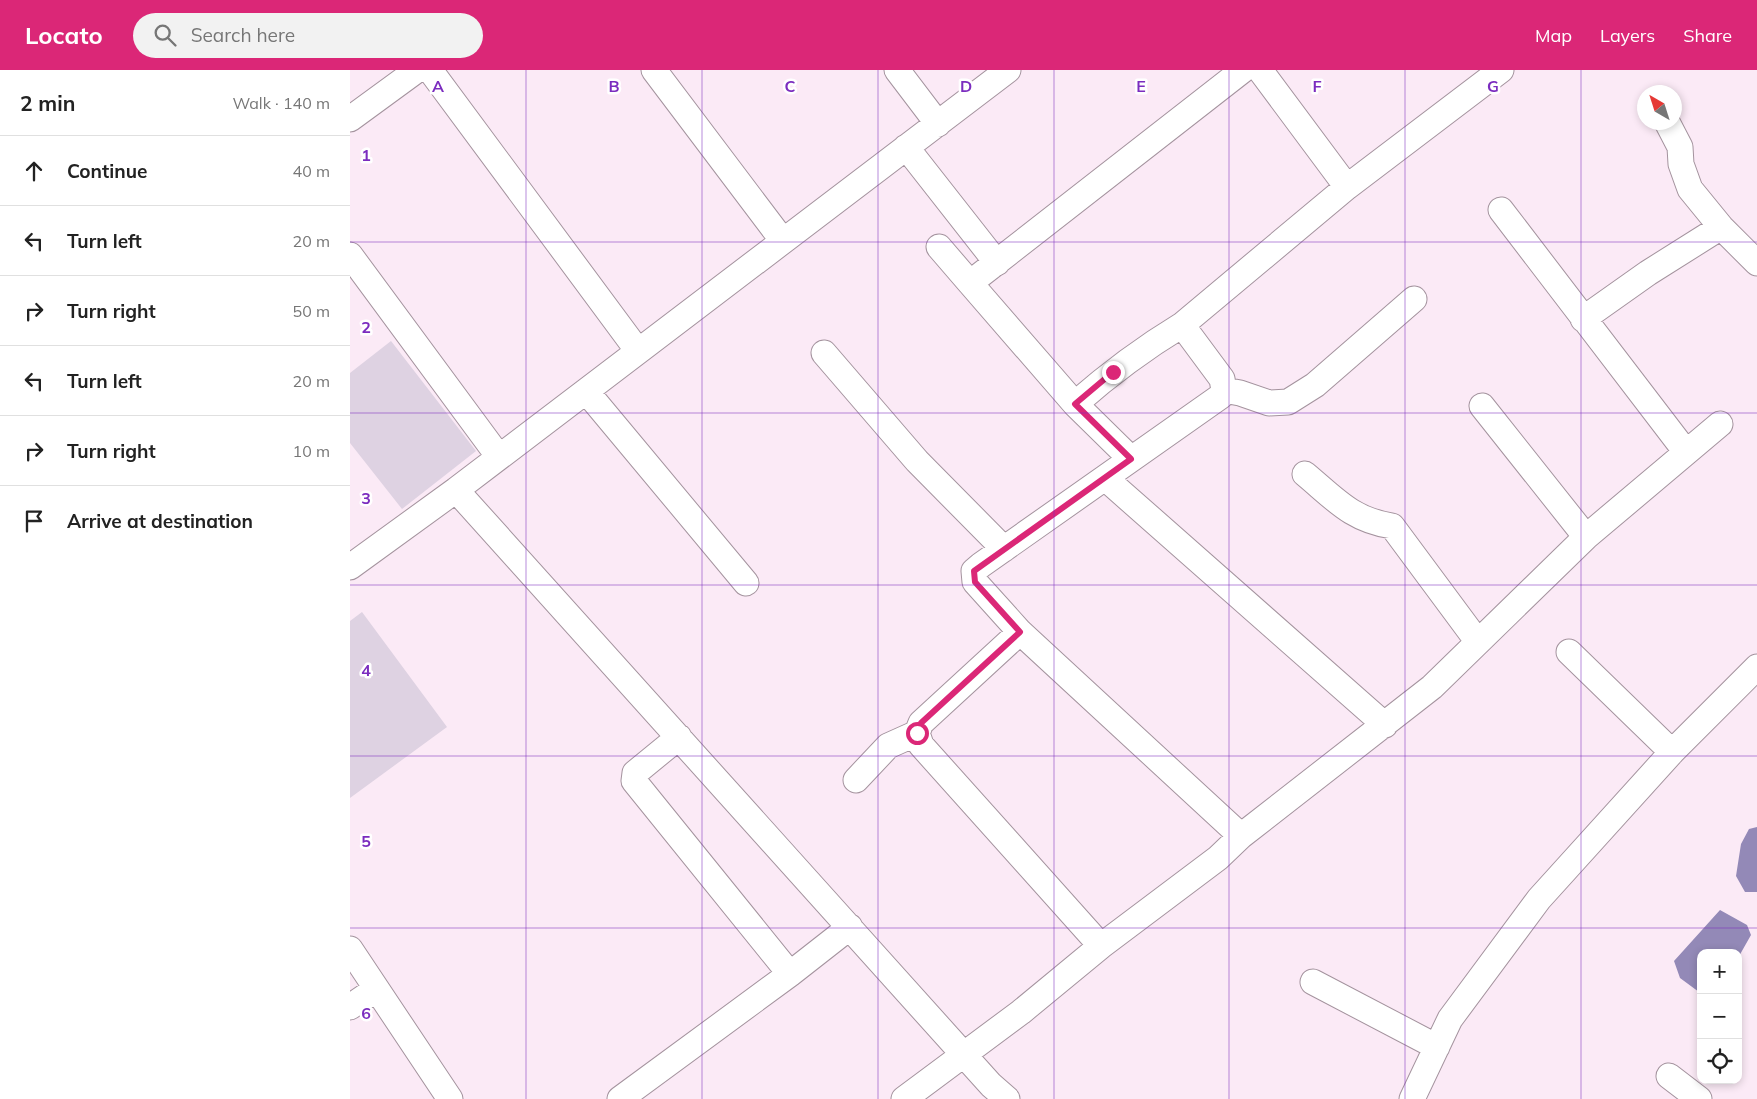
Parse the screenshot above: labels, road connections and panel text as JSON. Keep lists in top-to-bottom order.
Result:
{
  "north": "top left",
  "page": {
    "header": "Locato",
    "search": "Search here",
    "nav": ["Map", "Layers", "Share"],
    "heading": ["2 min", "Walk · 140 m"],
    "list": [
      ["Continue", "40 m"],
      ["Turn left", "20 m"],
      ["Turn right", "50 m"],
      ["Turn left", "20 m"],
      ["Turn right", "10 m"],
      "Arrive at destination"
    ],
    "map_buttons": ["+", "−"]
  },
  "grid": {
    "columns": [
      "A",
      "B",
      "C",
      "D",
      "E",
      "F",
      "G"
    ],
    "rows": [
      "1",
      "2",
      "3",
      "4",
      "5",
      "6"
    ]
  }
}
